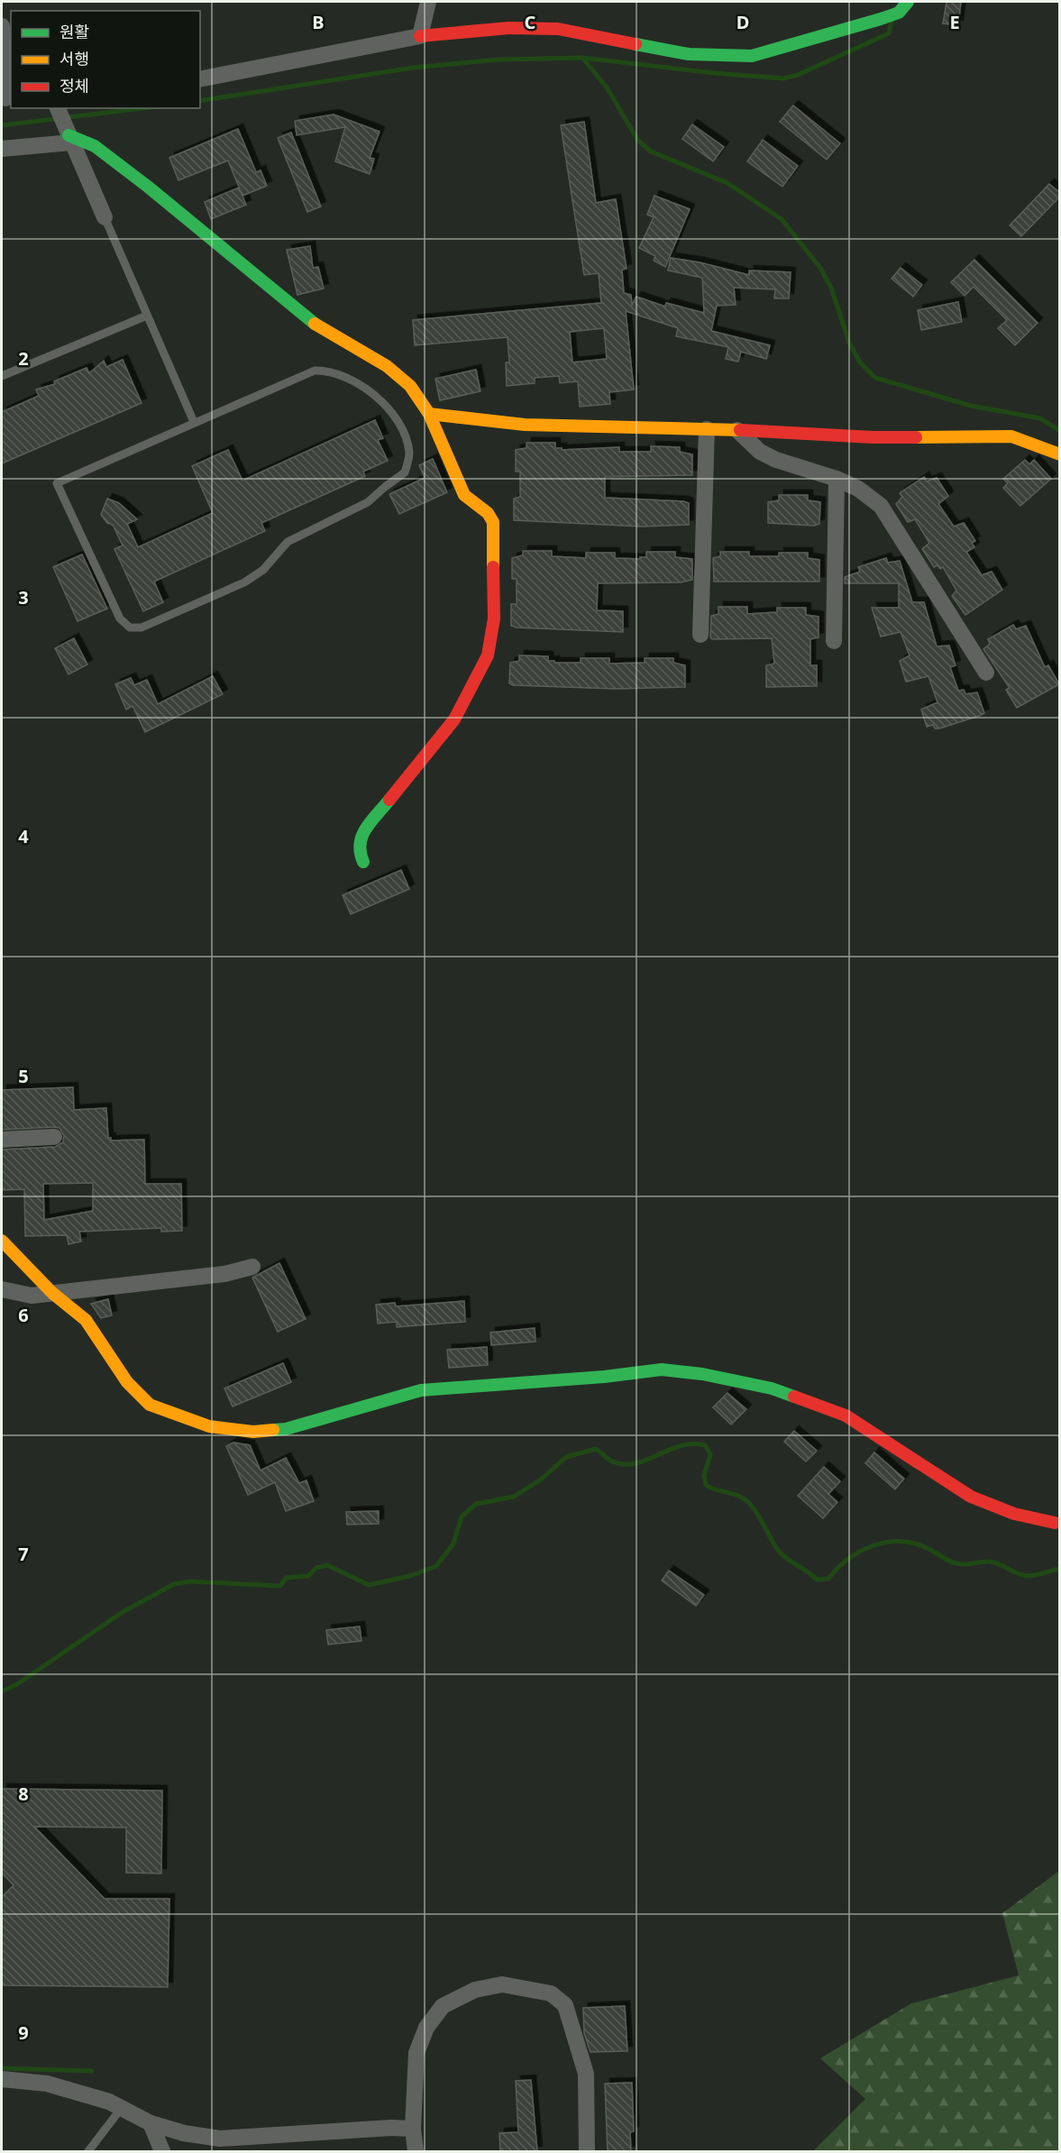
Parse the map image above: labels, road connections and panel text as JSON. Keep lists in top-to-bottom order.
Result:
{
  "legend": ["원활", "서행", "정체"],
  "grid": {
    "columns": [
      "B",
      "C",
      "D",
      "E"
    ],
    "rows": [
      "2",
      "3",
      "4",
      "5",
      "6",
      "7",
      "8",
      "9"
    ]
  }
}
